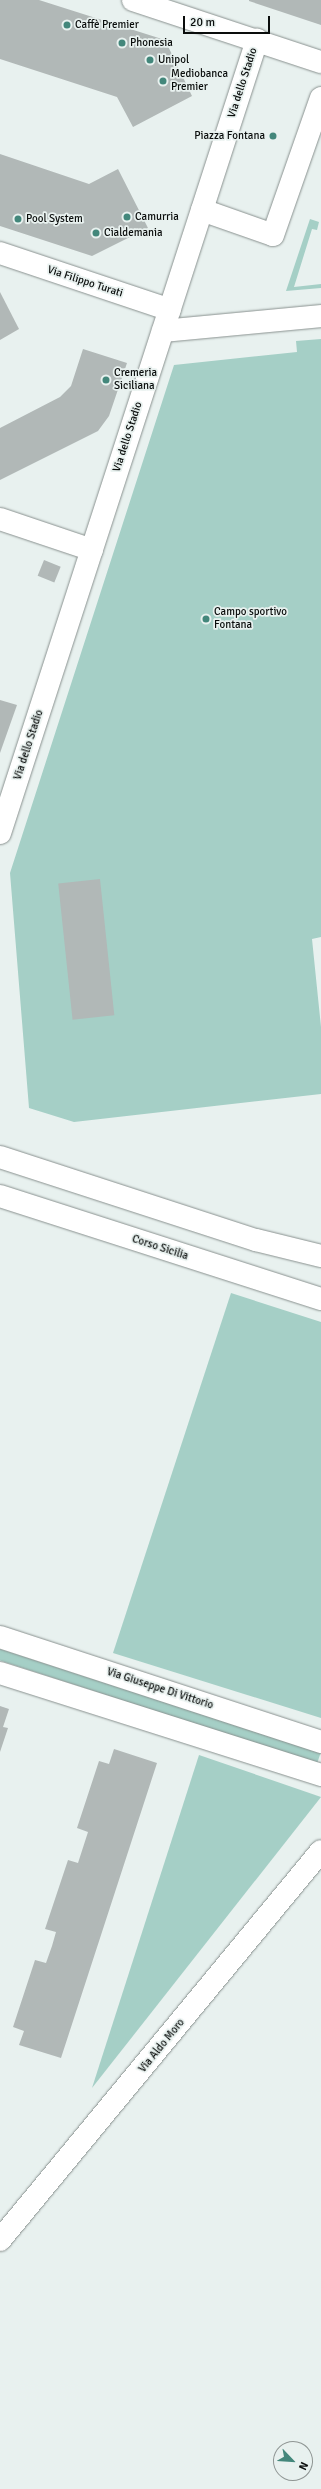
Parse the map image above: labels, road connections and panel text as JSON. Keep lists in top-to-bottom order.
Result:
{
  "streets": {
    "street": [
      "Via dello Stadio",
      "Via Filippo Turati",
      "Corso Sicilia",
      "Via Giuseppe Di Vittorio",
      "Via Aldo Moro"
    ]
  },
  "crossings": [
    ["Via dello Stadio", "Via Filippo Turati"]
  ],
  "places": [
    "Caffè Premier",
    "Phonesia",
    "Unipol",
    "Mediobanca Premier",
    "Piazza Fontana",
    "Camurria",
    "Pool System",
    "Cialdemania",
    "Cremeria Siciliana",
    "Campo sportivo Fontana"
  ],
  "scale_bar": "20 m",
  "north": "bottom right"
}
